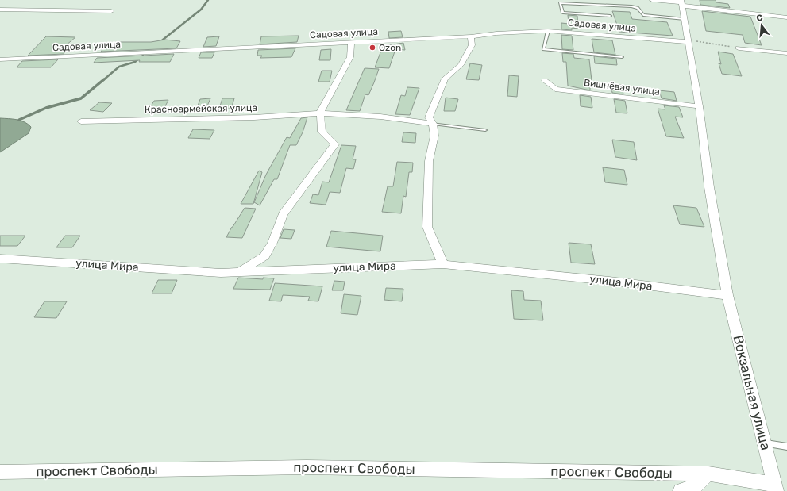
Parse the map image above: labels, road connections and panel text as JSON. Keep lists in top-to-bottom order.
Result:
{
  "streets": {
    "street": [
      "Садовая улица",
      "Вишнёвая улица",
      "Красноармейская улица",
      "улица Мира",
      "Вокзальная улица",
      "проспект Свободы"
    ]
  },
  "crossings": [
    ["Садовая улица", "Вокзальная улица"],
    ["Вишнёвая улица", "Вокзальная улица"],
    ["улица Мира", "Вокзальная улица"],
    ["Вокзальная улица", "проспект Свободы"]
  ],
  "places": ["Ozon"],
  "north": "top"
}
